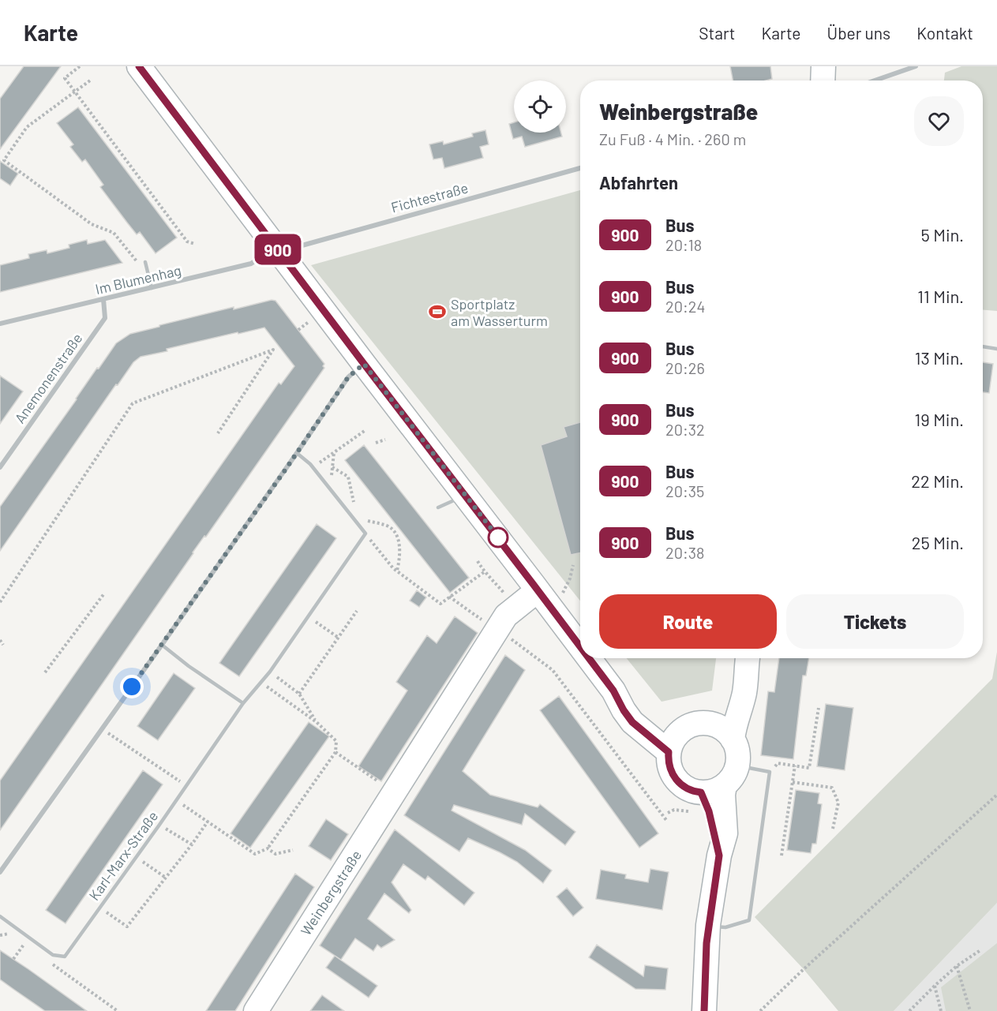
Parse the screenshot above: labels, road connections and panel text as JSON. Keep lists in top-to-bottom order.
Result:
{
  "streets": {
    "main road": ["Weinbergstraße"],
    "street": ["Fichtestraße", "Im Blumenhag", "Anemonenstraße"],
    "lane": ["Karl-Marx-Straße"]
  },
  "crossings": [
    ["Fichtestraße", "Im Blumenhag"],
    ["Im Blumenhag", "Anemonenstraße"]
  ],
  "places": {
    "sports": ["Sportplatz am Wasserturm"]
  },
  "lines": ["bus line 900"],
  "page": {
    "header": "Karte",
    "nav": [
      "Start",
      "Karte",
      "Über uns",
      "Kontakt"
    ],
    "on_map": "900",
    "heading": [
      ["Weinbergstraße", "Zu Fuß · 4 Min. · 260 m"],
      "Abfahrten"
    ],
    "list": [
      {
        "mark": "900",
        "name": "Bus",
        "note": "20:18",
        "value": "5 Min."
      },
      {
        "mark": "900",
        "name": "Bus",
        "note": "20:24",
        "value": "11 Min."
      },
      {
        "mark": "900",
        "name": "Bus",
        "note": "20:26",
        "value": "13 Min."
      },
      {
        "mark": "900",
        "name": "Bus",
        "note": "20:32",
        "value": "19 Min."
      },
      {
        "mark": "900",
        "name": "Bus",
        "note": "20:35",
        "value": "22 Min."
      },
      {
        "mark": "900",
        "name": "Bus",
        "note": "20:38",
        "value": "25 Min."
      }
    ],
    "buttons": ["Route", "Tickets"]
  }
}
